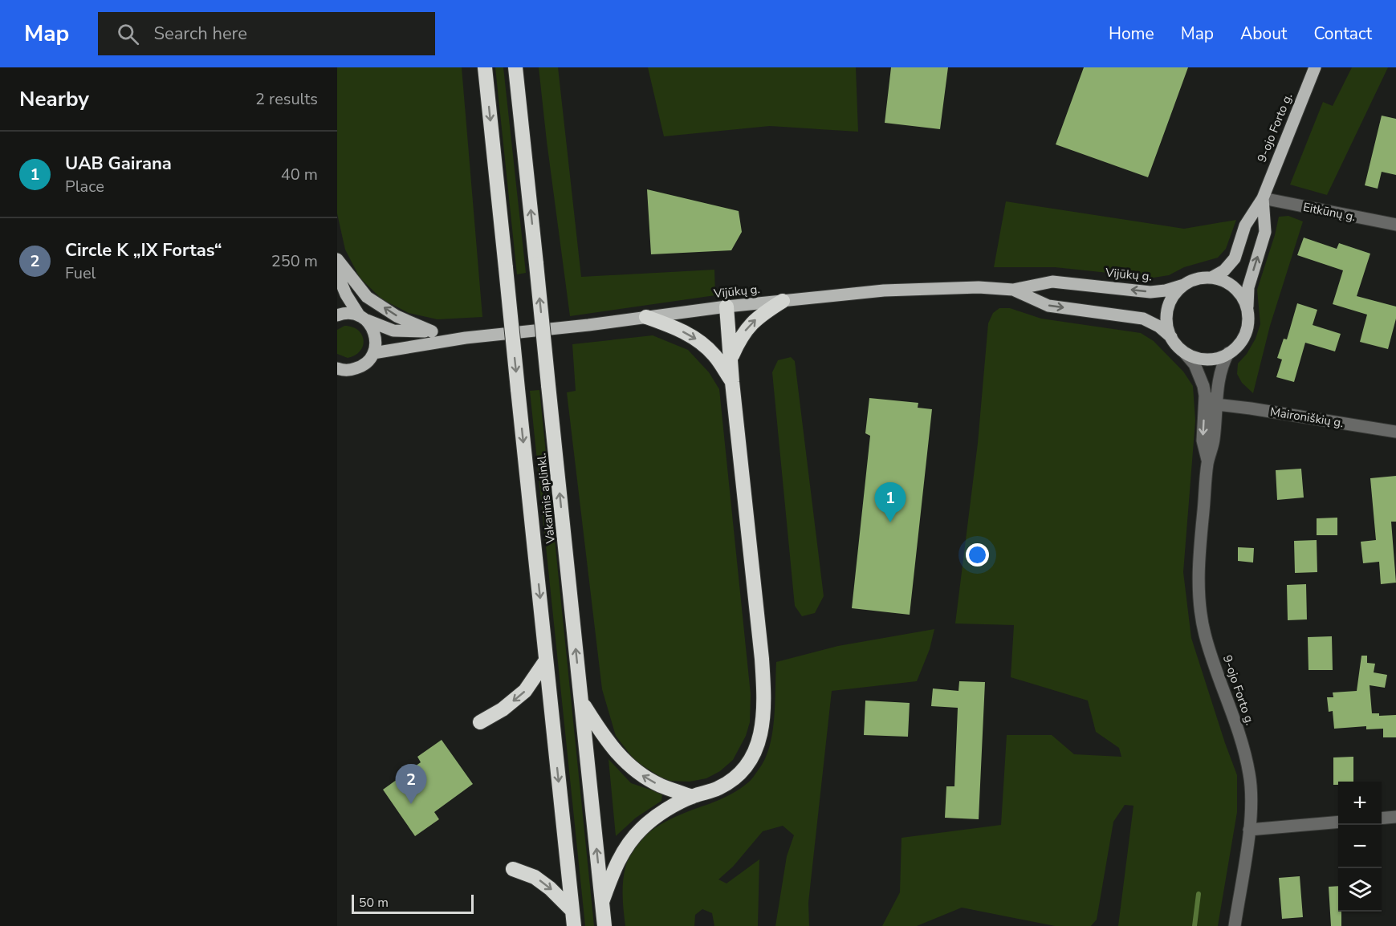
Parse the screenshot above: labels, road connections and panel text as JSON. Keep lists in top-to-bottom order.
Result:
{
  "streets": {
    "highway": ["Vakarinis aplinkl."],
    "main road": ["9-ojo Forto g.", "Vijūkų g."],
    "street": ["Eitkūnų g.", "Maironiškių g."]
  },
  "crossings": [
    ["9-ojo Forto g.", "Eitkūnų g."],
    ["9-ojo Forto g.", "Vijūkų g."],
    ["9-ojo Forto g.", "Maironiškių g."]
  ],
  "scale_bar": "50 m",
  "page": {
    "header": "Map",
    "search": "Search here",
    "nav": [
      "Home",
      "Map",
      "About",
      "Contact"
    ],
    "heading": ["Nearby", "2 results"],
    "list": [
      {
        "mark": "1",
        "name": "UAB Gairana",
        "note": "Place",
        "value": "40 m"
      },
      {
        "mark": "2",
        "name": "Circle K „IX Fortas“",
        "note": "Fuel",
        "value": "250 m"
      }
    ],
    "pins": ["1", "2"],
    "map_buttons": ["+", "−"],
    "scale": "50 m"
  }
}
